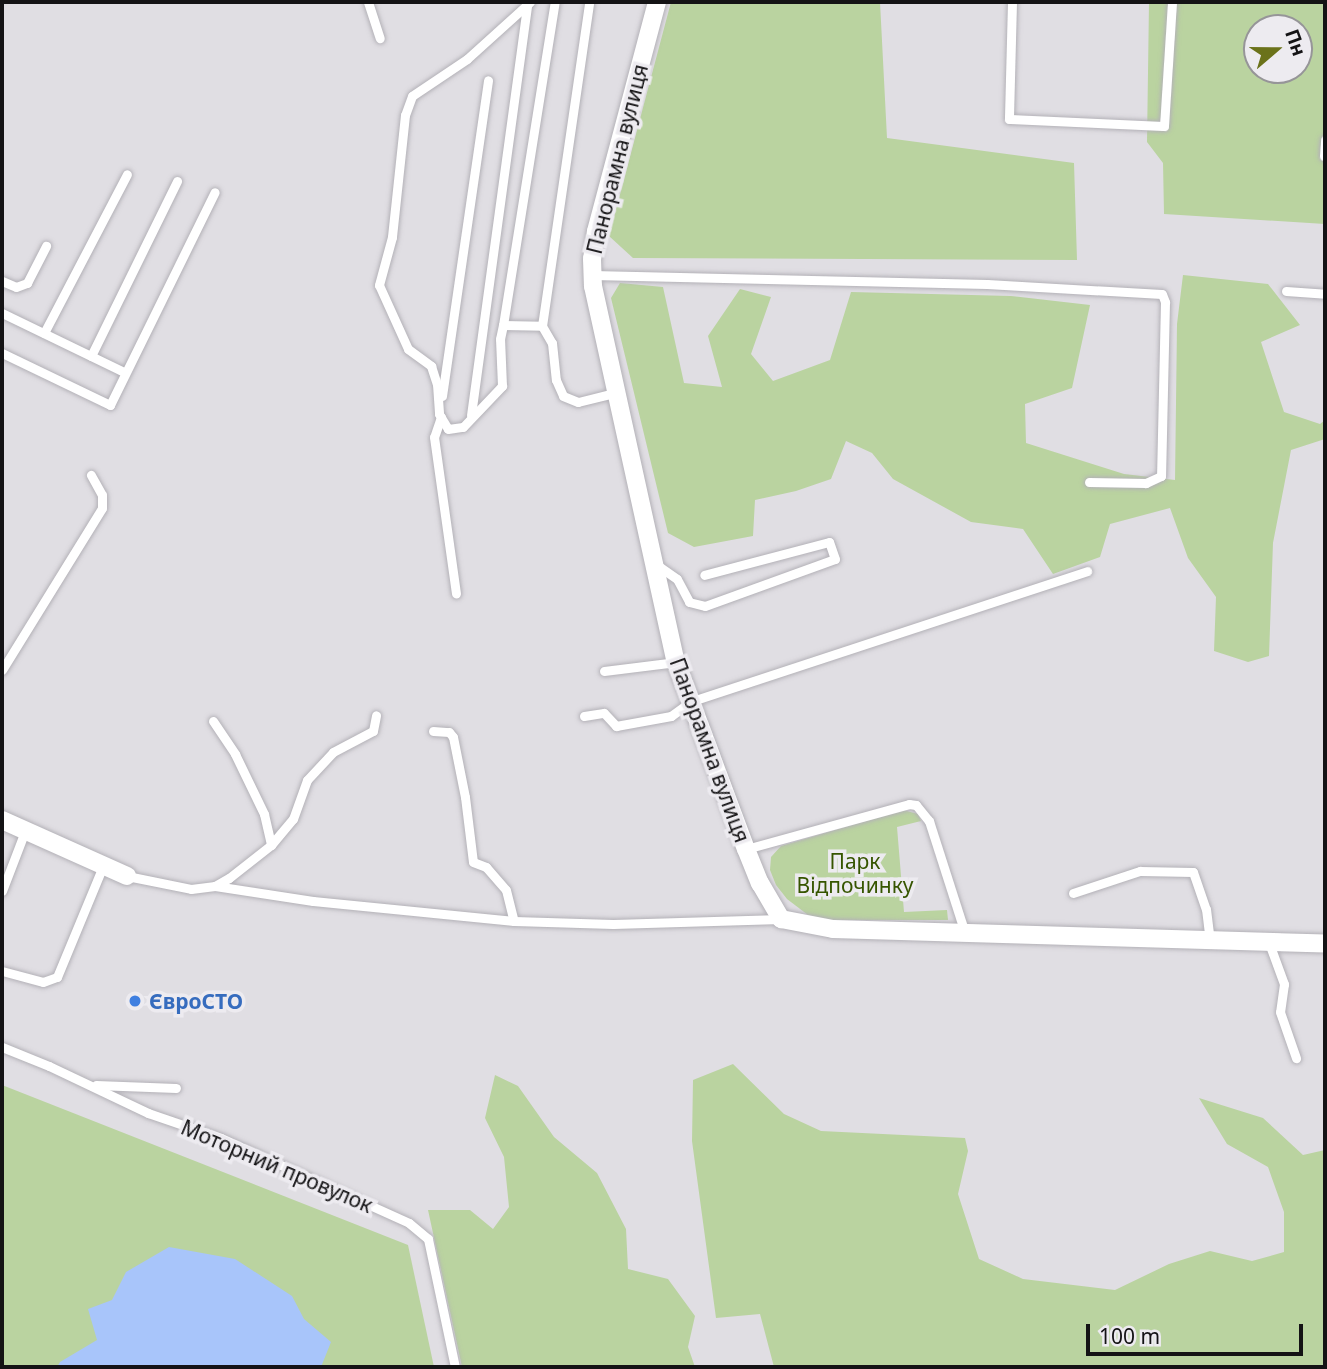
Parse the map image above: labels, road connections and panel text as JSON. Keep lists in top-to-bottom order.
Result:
{
  "streets": {
    "street": ["Панорамна вулиця"],
    "lane": ["Моторний провулок"]
  },
  "parks": ["Парк Відпочинку"],
  "places": ["ЄвроСТО"],
  "scale_bar": "100 m",
  "north": "right"
}
